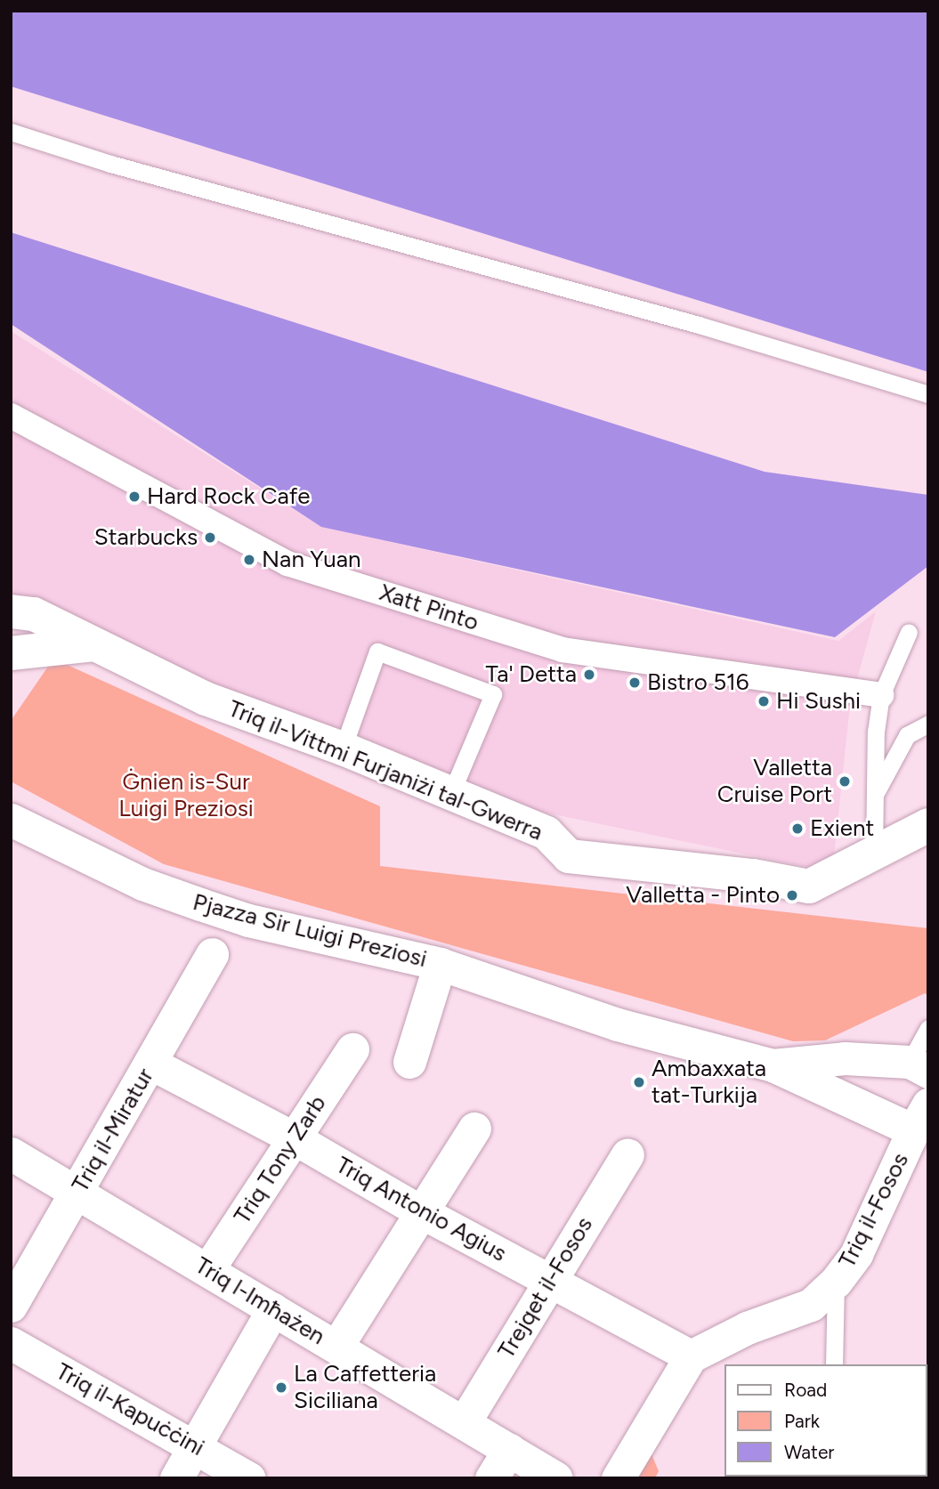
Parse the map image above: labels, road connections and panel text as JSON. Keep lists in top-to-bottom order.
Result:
{
  "streets": {
    "street": [
      "Xatt Pinto",
      "Triq il-Vittmi Furjaniżi tal-Gwerra",
      "Pjazza Sir Luigi Preziosi",
      "Triq il-Miratur",
      "Triq Tony Zarb",
      "Triq Antonio Agius",
      "Triq il-Fosos",
      "Trejqet il-Fosos",
      "Triq l-Imħażen",
      "Triq il-Kapuċċini"
    ]
  },
  "crossings": [
    ["Pjazza Sir Luigi Preziosi", "Triq il-Fosos"],
    ["Triq il-Miratur", "Triq Antonio Agius"],
    ["Triq il-Miratur", "Triq l-Imħażen"],
    ["Triq Tony Zarb", "Triq Antonio Agius"],
    ["Triq Tony Zarb", "Triq l-Imħażen"],
    ["Triq Antonio Agius", "Triq il-Fosos"],
    ["Triq Antonio Agius", "Trejqet il-Fosos"],
    ["Trejqet il-Fosos", "Triq l-Imħażen"]
  ],
  "parks": ["Ġnien is-Sur Luigi Preziosi"],
  "places": [
    "Hard Rock Cafe",
    "Starbucks",
    "Nan Yuan",
    "Ta' Detta",
    "Bistro 516",
    "Hi Sushi",
    "Valletta Cruise Port",
    "Exient",
    "Valletta - Pinto",
    "Ambaxxata tat-Turkija",
    "La Caffetteria Siciliana"
  ],
  "legend": ["Road", "Park", "Water"]
}
